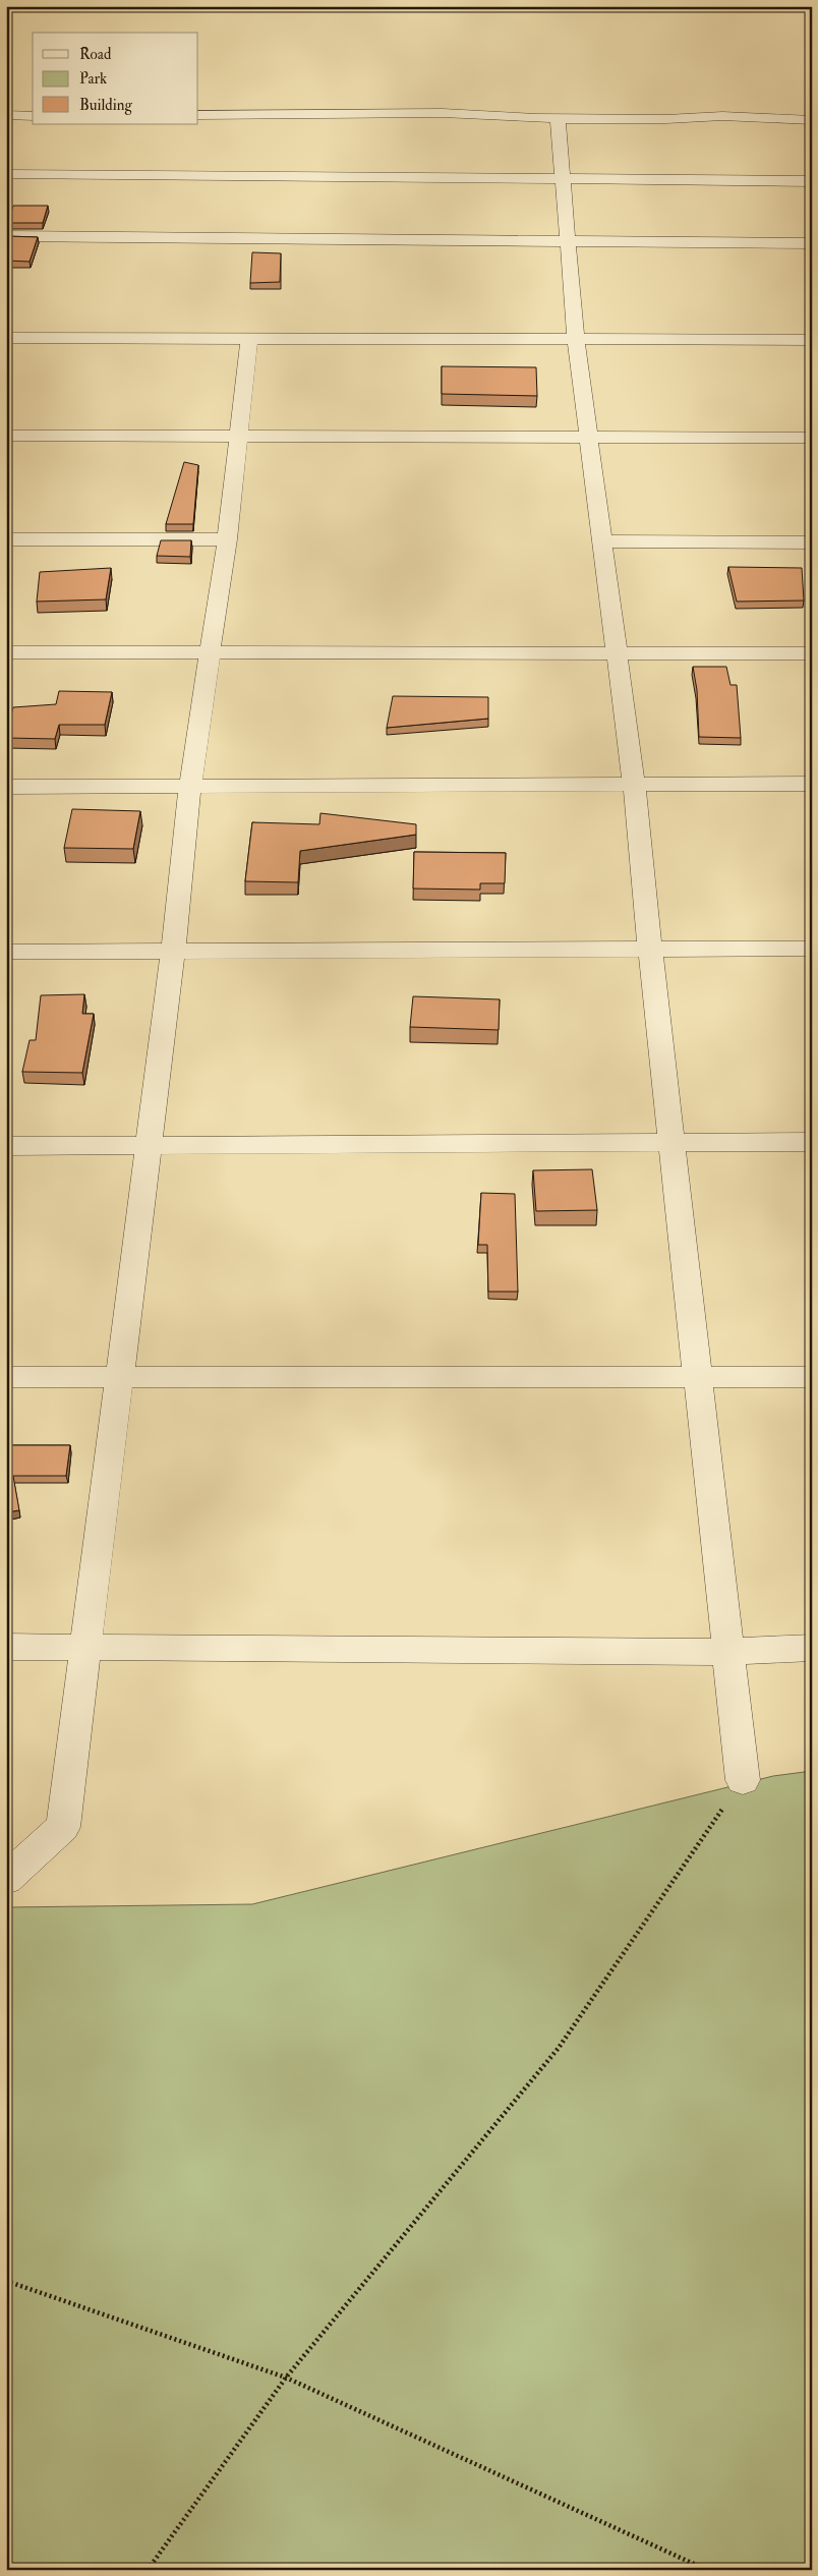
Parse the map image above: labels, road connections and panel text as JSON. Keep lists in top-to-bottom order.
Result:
{
  "legend": ["Road", "Park", "Building"]
}
